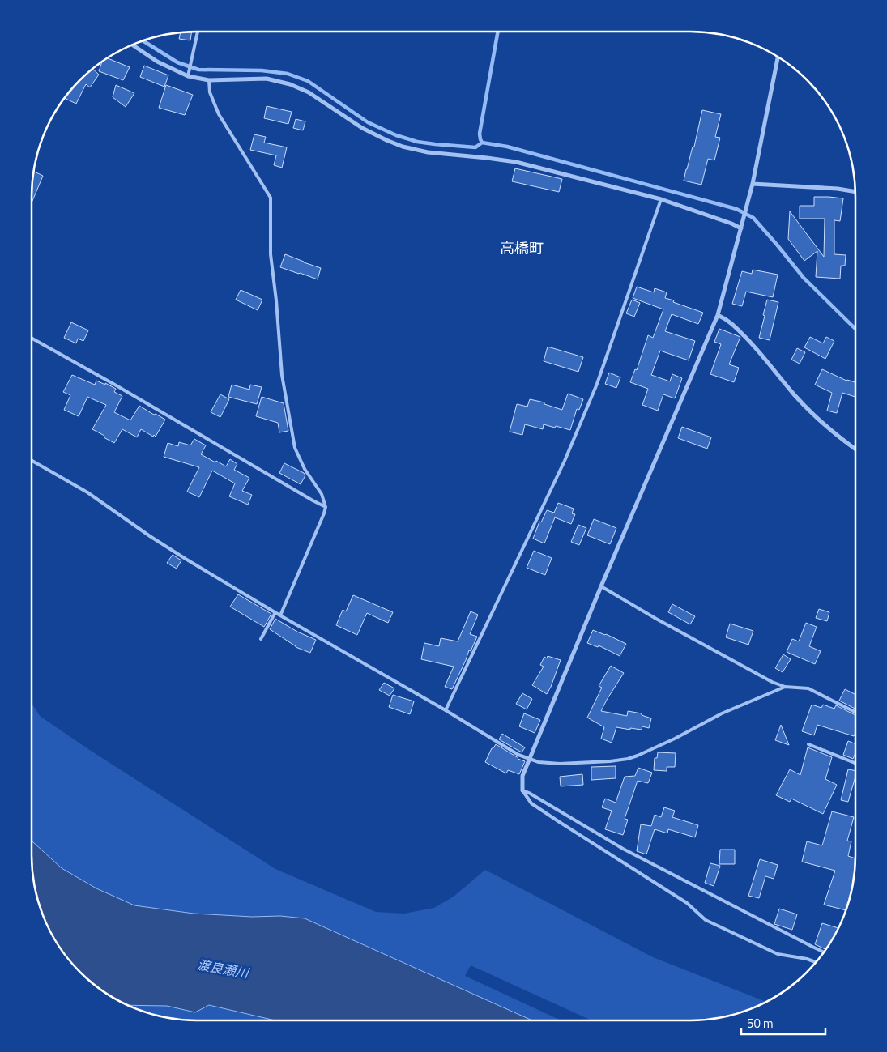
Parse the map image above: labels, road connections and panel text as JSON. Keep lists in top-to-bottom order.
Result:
{
  "districts": ["高橋町"],
  "water": ["渡良瀬川"],
  "scale_bar": "50 m"
}
